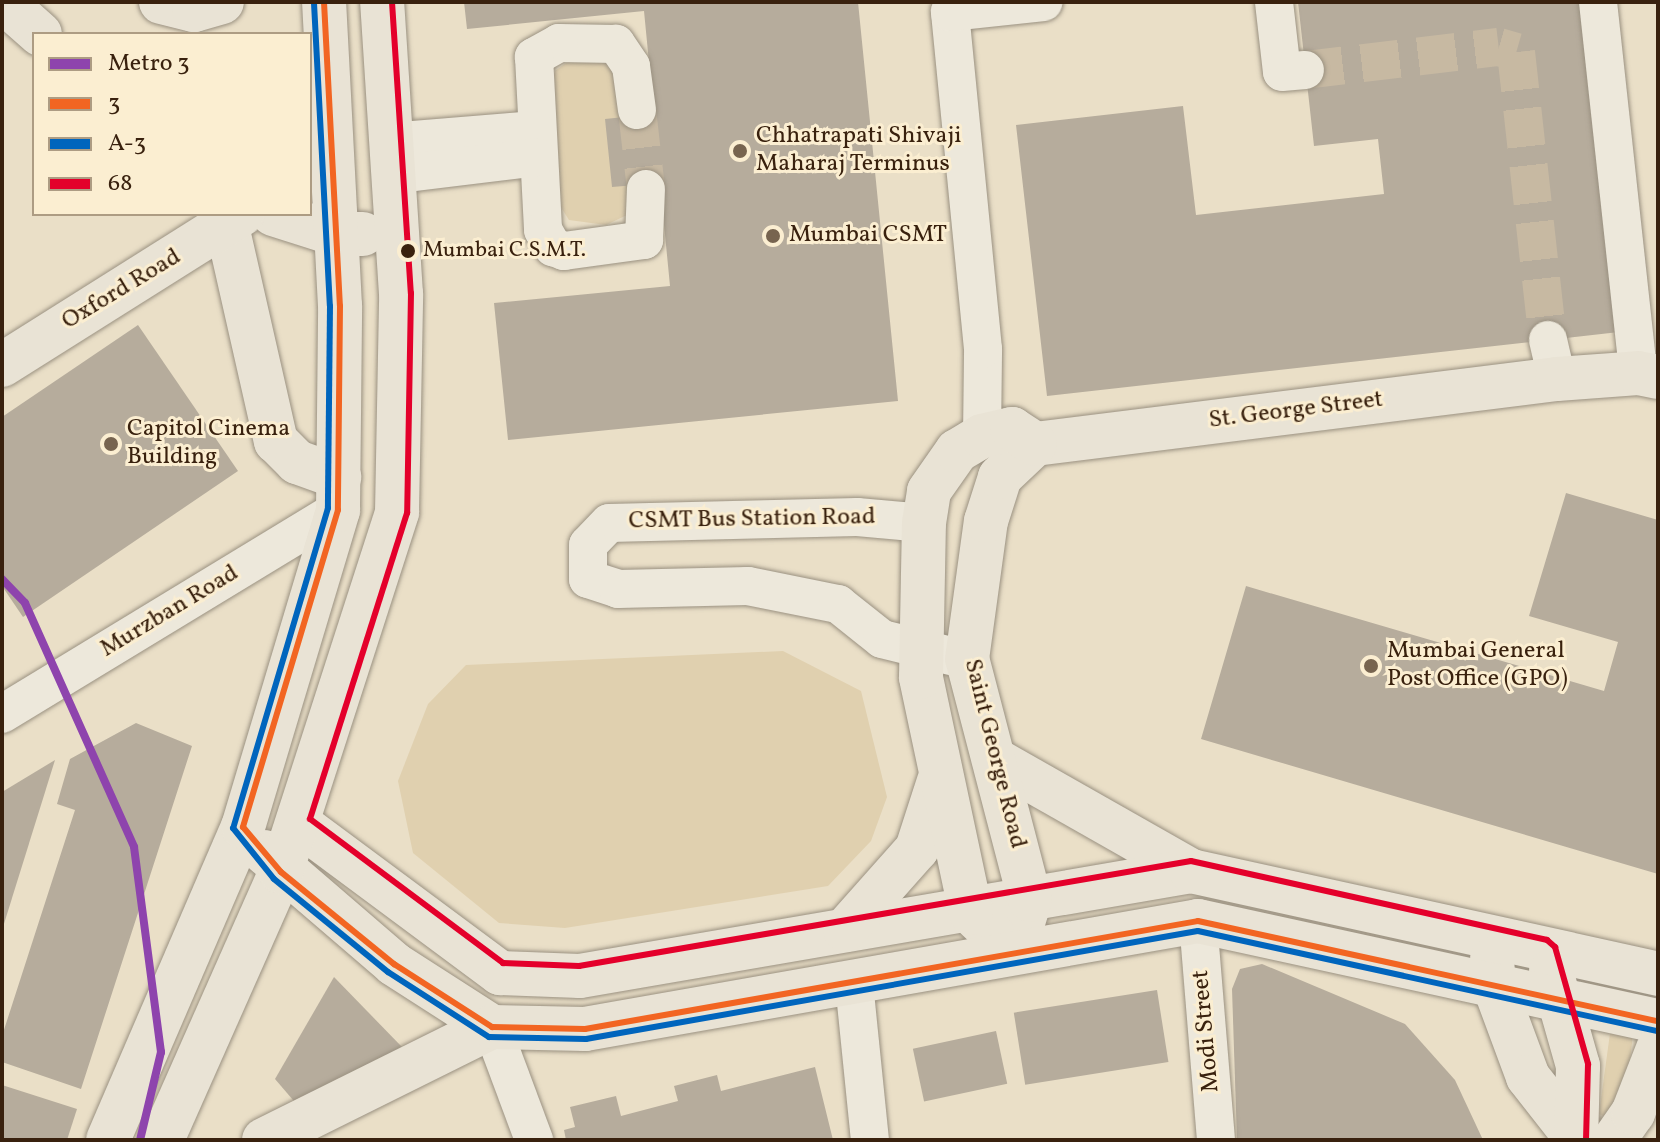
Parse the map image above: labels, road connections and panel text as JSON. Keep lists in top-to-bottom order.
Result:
{
  "streets": {
    "main road": ["Oxford Road", "St. George Street", "Saint George Road"],
    "street": ["CSMT Bus Station Road", "Murzban Road", "Modi Street"]
  },
  "crossings": [
    ["St. George Street", "Saint George Road"],
    ["CSMT Bus Station Road", "Saint George Road"]
  ],
  "places": [
    "Chhatrapati Shivaji Maharaj Terminus",
    "Mumbai CSMT",
    "Mumbai C.S.M.T.",
    "Capitol Cinema Building",
    "Mumbai General Post Office (GPO)"
  ],
  "lines": [
    "transit line 3",
    "transit line 68",
    "transit line A-3",
    "metro line 3"
  ],
  "legend": [
    "Metro 3",
    "3",
    "A-3",
    "68"
  ]
}
